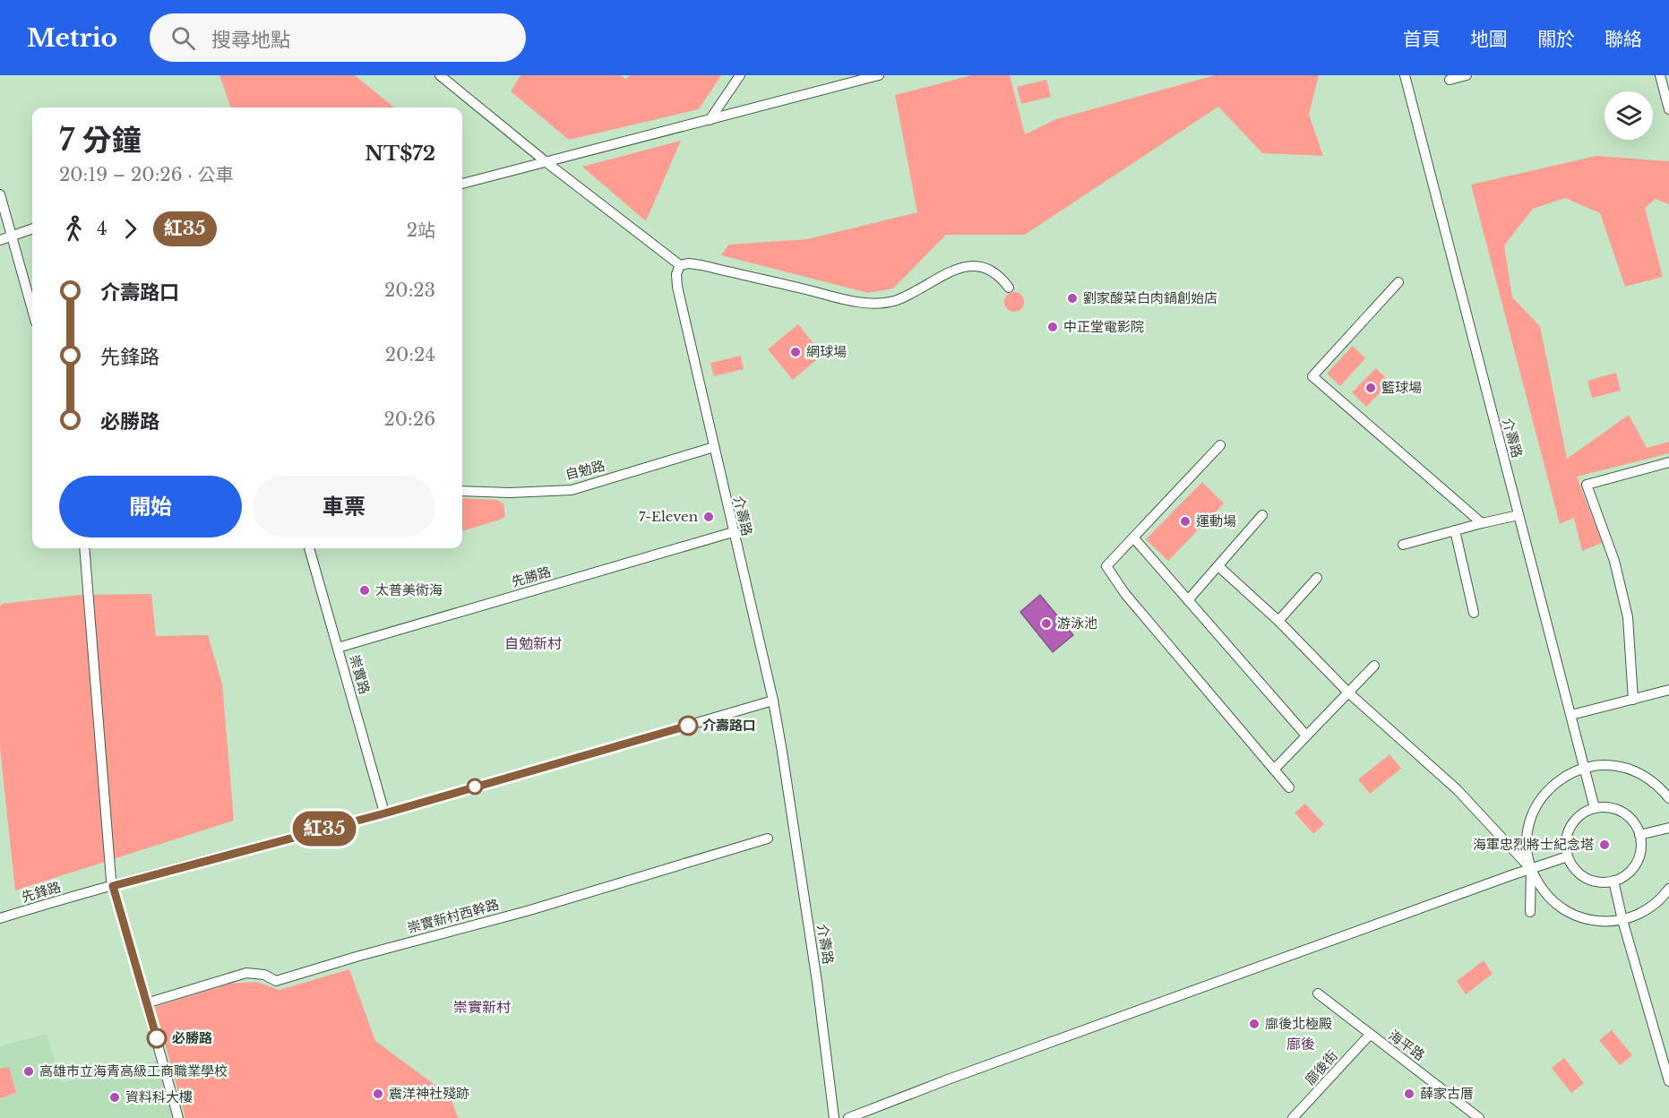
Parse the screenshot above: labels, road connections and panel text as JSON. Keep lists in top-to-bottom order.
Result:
{
  "streets": {
    "street": [
      "介壽路",
      "自勉路",
      "先勝路",
      "崇實路",
      "先鋒路",
      "崇實新村西幹路",
      "海平路",
      "廍後街"
    ]
  },
  "crossings": [
    ["介壽路", "自勉路"],
    ["介壽路", "先勝路"],
    ["介壽路", "先鋒路"],
    ["先勝路", "崇實路"],
    ["崇實路", "先鋒路"],
    ["海平路", "廍後街"]
  ],
  "districts": ["自勉新村", "崇實新村", "廍後"],
  "places": [
    "劉家酸菜白肉鍋創始店",
    "中正堂電影院",
    "網球場",
    "籃球場",
    "7-Eleven",
    "運動場",
    "太普美術海",
    "游泳池",
    "介壽路口",
    "海軍忠烈將士紀念塔",
    "廍後北極殿",
    "必勝路",
    "高雄市立海青高級工商職業學校",
    "震洋神社殘跡",
    "薛家古厝",
    "資料科大樓"
  ],
  "lines": ["bus line 紅35"],
  "page": {
    "header": "Metrio",
    "search": "搜尋地點",
    "nav": [
      "首頁",
      "地圖",
      "關於",
      "聯絡"
    ],
    "on_map": "紅35",
    "heading": ["7 分鐘", "20:19 – 20:26 · 公車", "NT$72"],
    "legs": ["4", "紅35", "2站"],
    "list": [
      {
        "name": "介壽路口",
        "value": "20:23"
      },
      {
        "name": "先鋒路",
        "value": "20:24"
      },
      {
        "name": "必勝路",
        "value": "20:26"
      }
    ],
    "buttons": ["開始", "車票"]
  }
}
